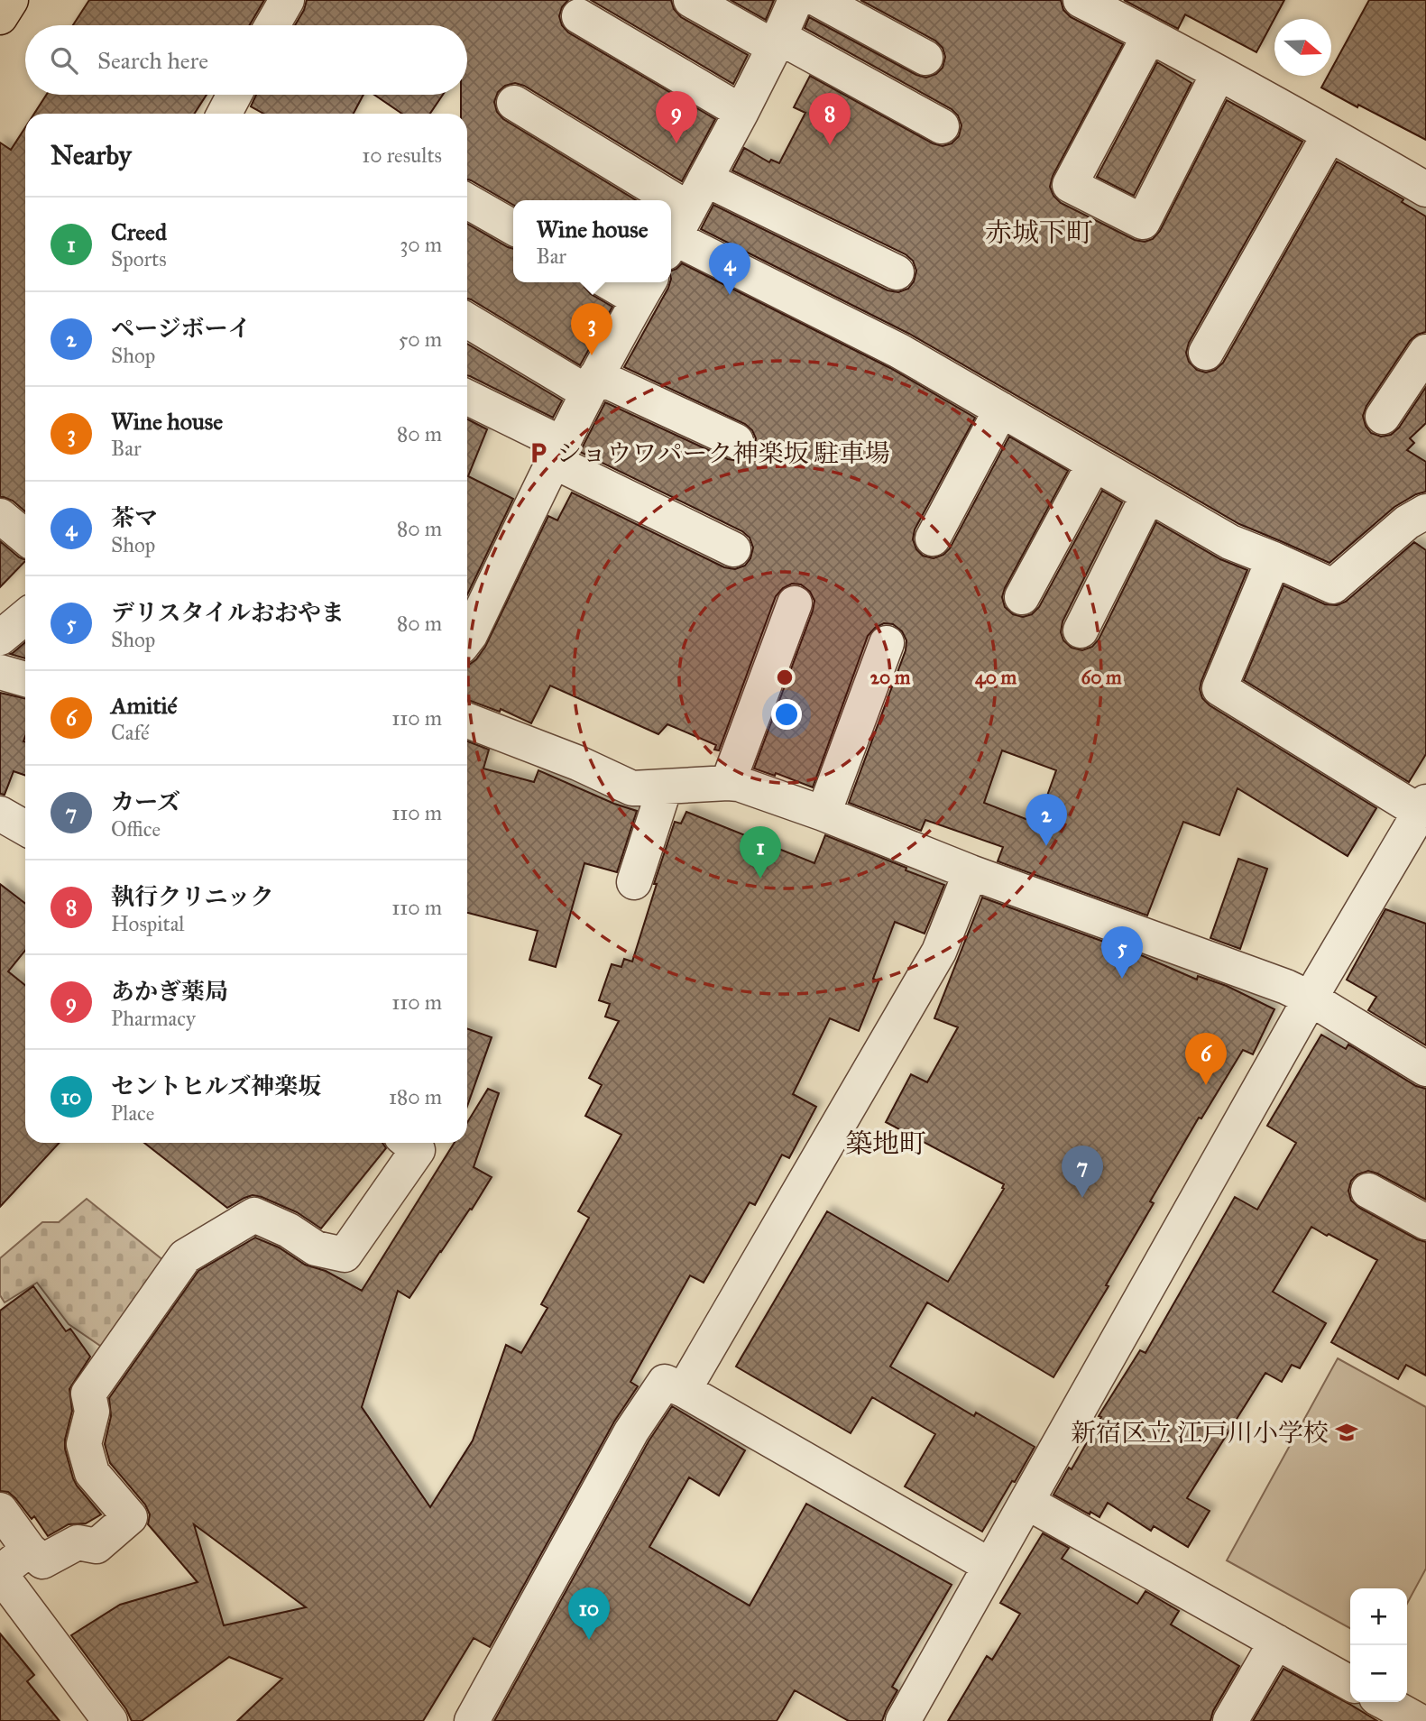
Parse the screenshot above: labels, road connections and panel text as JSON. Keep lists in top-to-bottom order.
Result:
{
  "districts": ["赤城下町", "築地町"],
  "places": {
    "parking": ["ショウワパーク神楽坂 駐車場"],
    "school or university": ["新宿区立 江戸川小学校"]
  },
  "north": "right",
  "page": {
    "search": "Search here",
    "pins": [
      "9",
      "8",
      "4",
      "3",
      "2",
      "1",
      "5",
      "6",
      "7",
      "10"
    ],
    "heading": ["Nearby", "10 results"],
    "list": [
      {
        "mark": "1",
        "name": "Creed",
        "note": "Sports",
        "value": "30 m"
      },
      {
        "mark": "2",
        "name": "ページボーイ",
        "note": "Shop",
        "value": "50 m"
      },
      {
        "mark": "3",
        "name": "Wine house",
        "note": "Bar",
        "value": "80 m"
      },
      {
        "mark": "4",
        "name": "茶マ",
        "note": "Shop",
        "value": "80 m"
      },
      {
        "mark": "5",
        "name": "デリスタイルおおやま",
        "note": "Shop",
        "value": "80 m"
      },
      {
        "mark": "6",
        "name": "Amitié",
        "note": "Café",
        "value": "110 m"
      },
      {
        "mark": "7",
        "name": "カーズ",
        "note": "Office",
        "value": "110 m"
      },
      {
        "mark": "8",
        "name": "執行クリニック",
        "note": "Hospital",
        "value": "110 m"
      },
      {
        "mark": "9",
        "name": "あかぎ薬局",
        "note": "Pharmacy",
        "value": "110 m"
      },
      {
        "mark": "10",
        "name": "セントヒルズ神楽坂",
        "note": "Place",
        "value": "180 m"
      }
    ],
    "popup": ["Wine house", "Bar"],
    "map_buttons": ["+", "−"]
  },
  "rings": ["20 m", "40 m", "60 m"]
}
